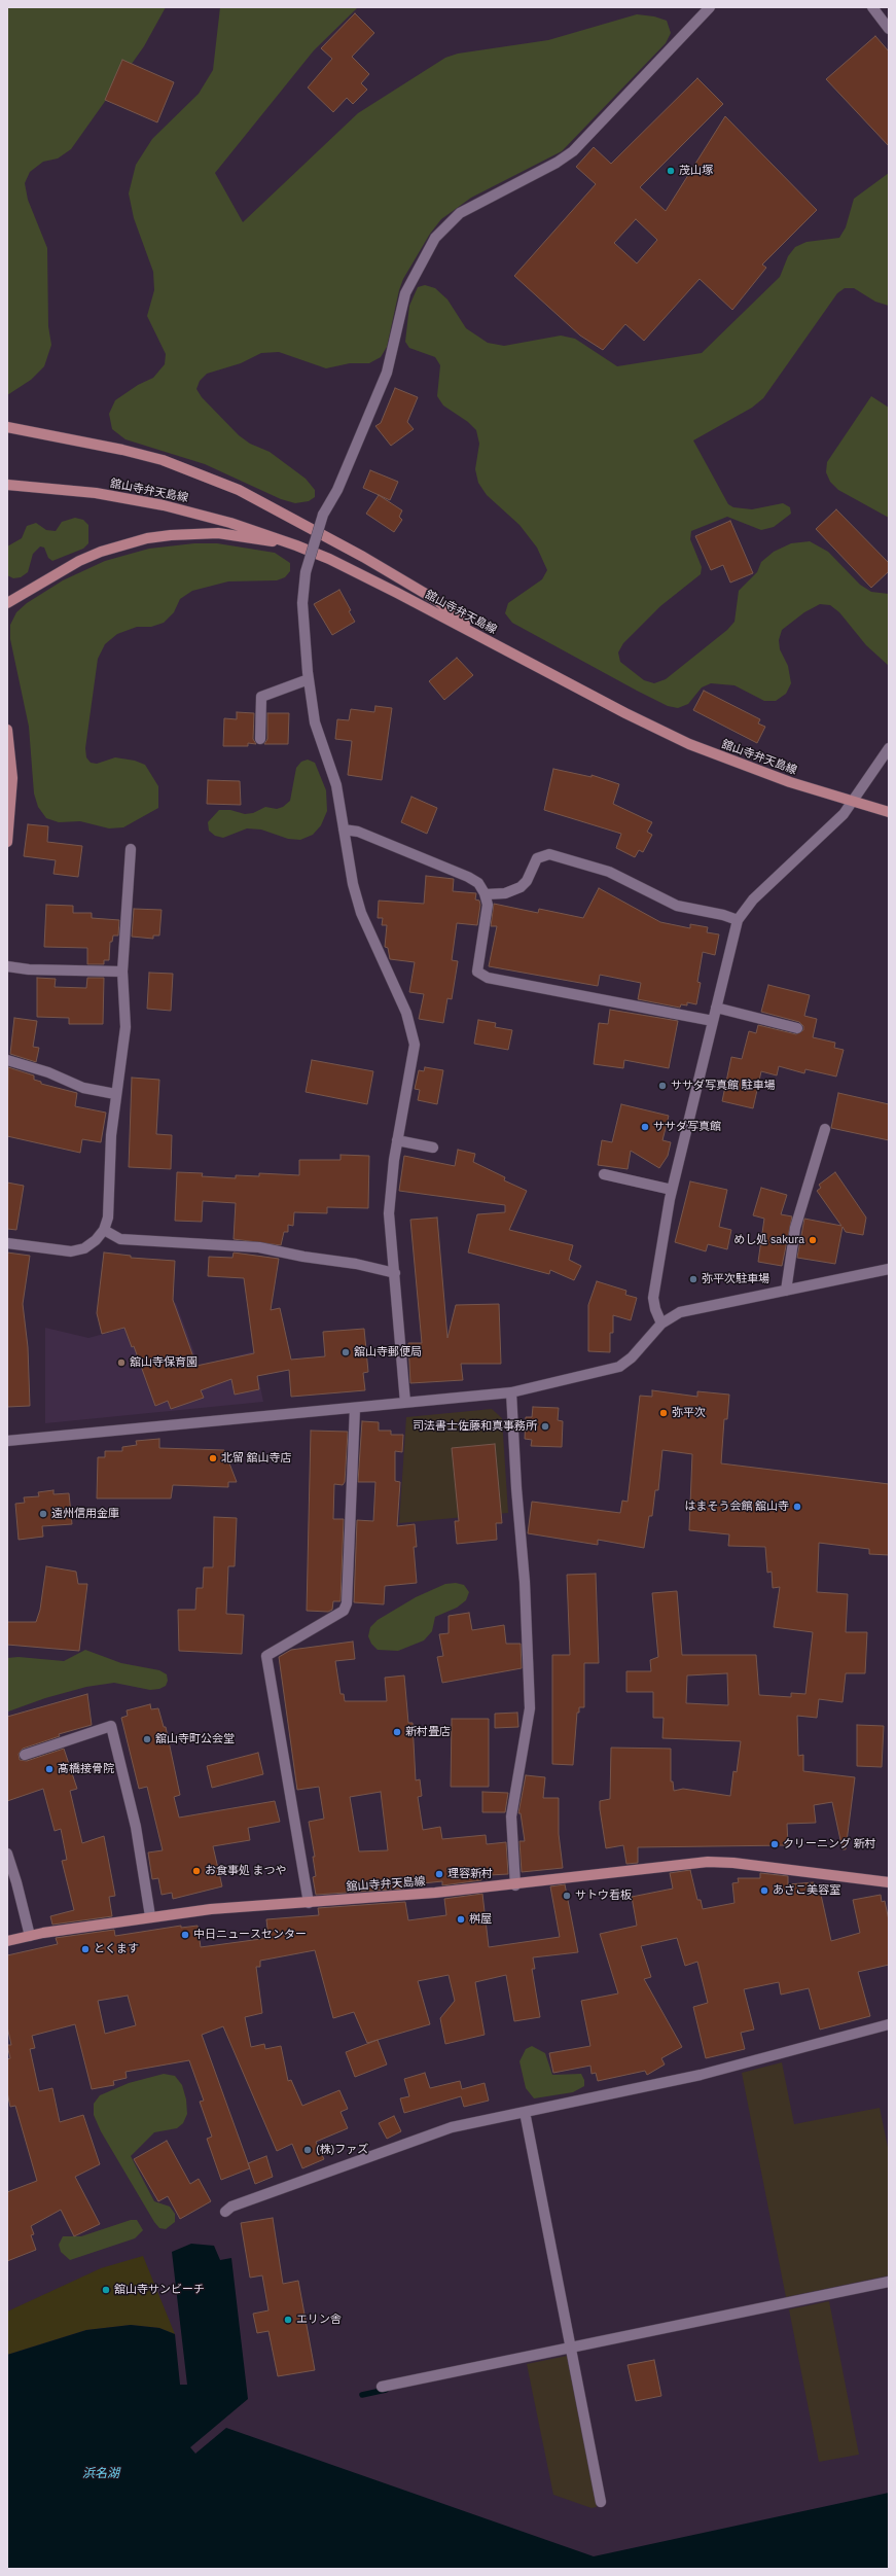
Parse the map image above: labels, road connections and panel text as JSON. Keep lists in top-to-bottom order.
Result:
{
  "streets": {
    "main road": ["舘山寺弁天島線"]
  },
  "water": ["浜名湖"],
  "places": [
    "茂山塚",
    "ササダ写真館 駐車場",
    "ササダ写真館",
    "めし処 sakura",
    "弥平次駐車場",
    "舘山寺郵便局",
    "舘山寺保育園",
    "弥平次",
    "司法書士佐藤和真事務所",
    "北留 舘山寺店",
    "はまそう会館 舘山寺",
    "遠州信用金庫",
    "新村畳店",
    "舘山寺町公会堂",
    "髙橋接骨院",
    "クリーニング 新村",
    "お食事処 まつや",
    "理容新村",
    "あさこ美容室",
    "サトウ看板",
    "桝屋",
    "中日ニュースセンター",
    "とくます",
    "(株)ファズ",
    "舘山寺サンビーチ",
    "エリン舎"
  ]
}
